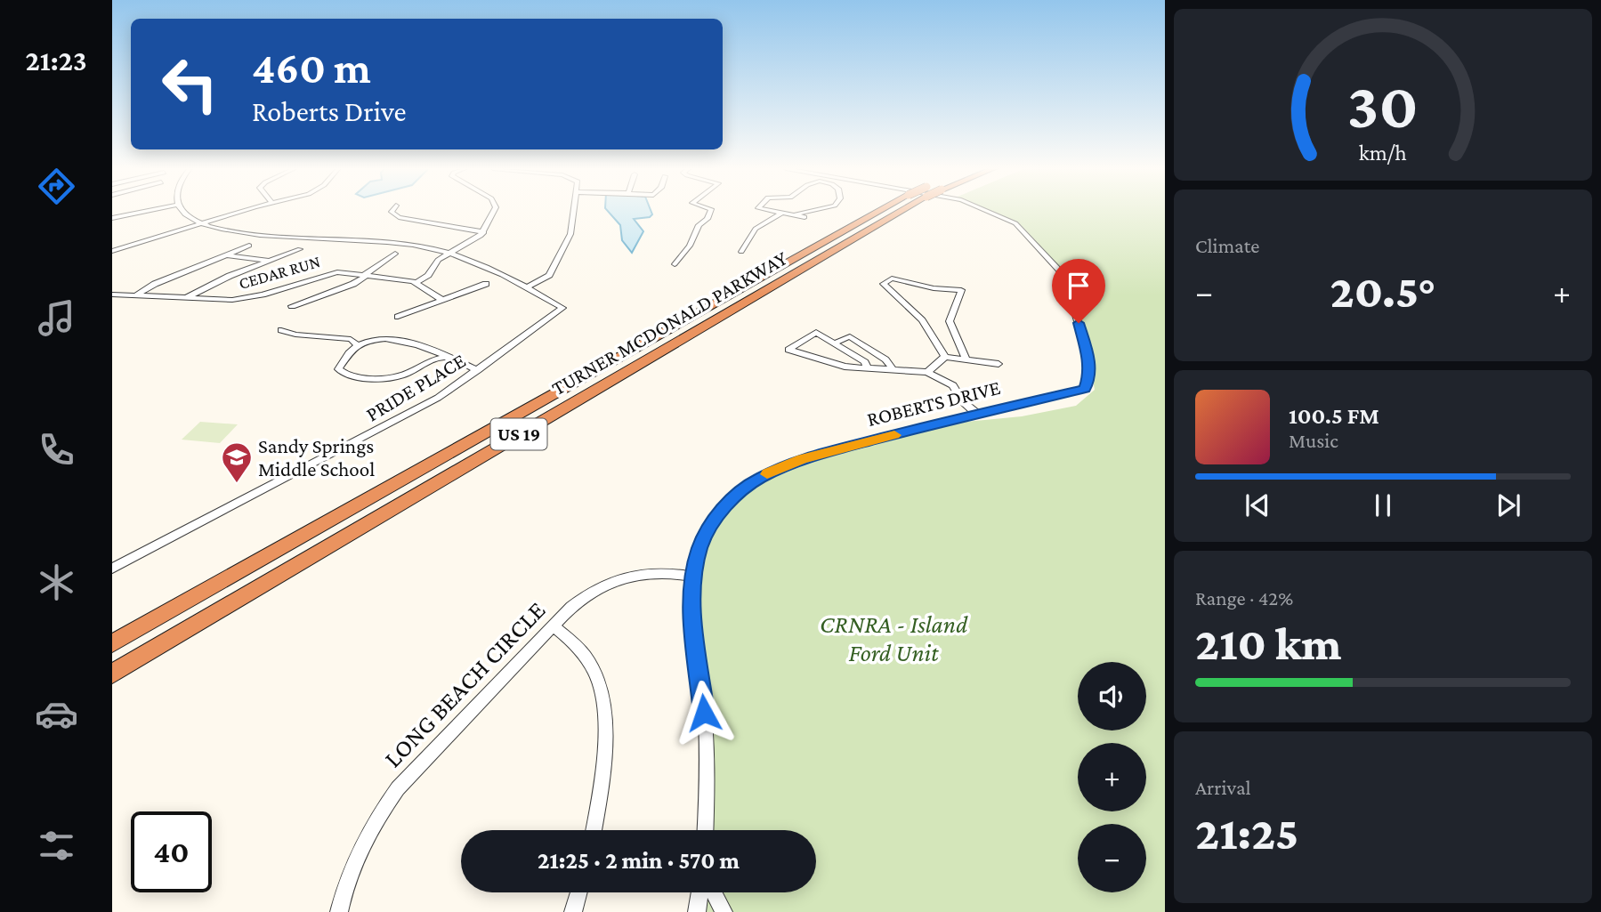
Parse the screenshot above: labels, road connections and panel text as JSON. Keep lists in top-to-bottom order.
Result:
{
  "streets": {
    "highway": ["TURNER MCDONALD PARKWAY", "US 19"],
    "street": [
      "CEDAR RUN",
      "PRIDE PLACE",
      "ROBERTS DRIVE",
      "LONG BEACH CIRCLE"
    ]
  },
  "crossings": [
    ["ROBERTS DRIVE", "LONG BEACH CIRCLE"]
  ],
  "parks": ["CRNRA - Island Ford Unit"],
  "places": {
    "school or university": ["Sandy Springs Middle School"]
  },
  "page": {
    "tabs": "21:23",
    "turn": ["460 m", "Roberts Drive"],
    "tile": [
      "Climate",
      ["Range · 42%", "210 km"],
      ["Arrival", "21:25"]
    ],
    "heat": ["−", "20.5°", "+"],
    "song": ["100.5 FM", "Music"],
    "map_buttons": ["+", "−"],
    "limit": "40",
    "trip": "21:25 · 2 min · 570 m",
    "gauge": ["30", "km/h"]
  }
}
